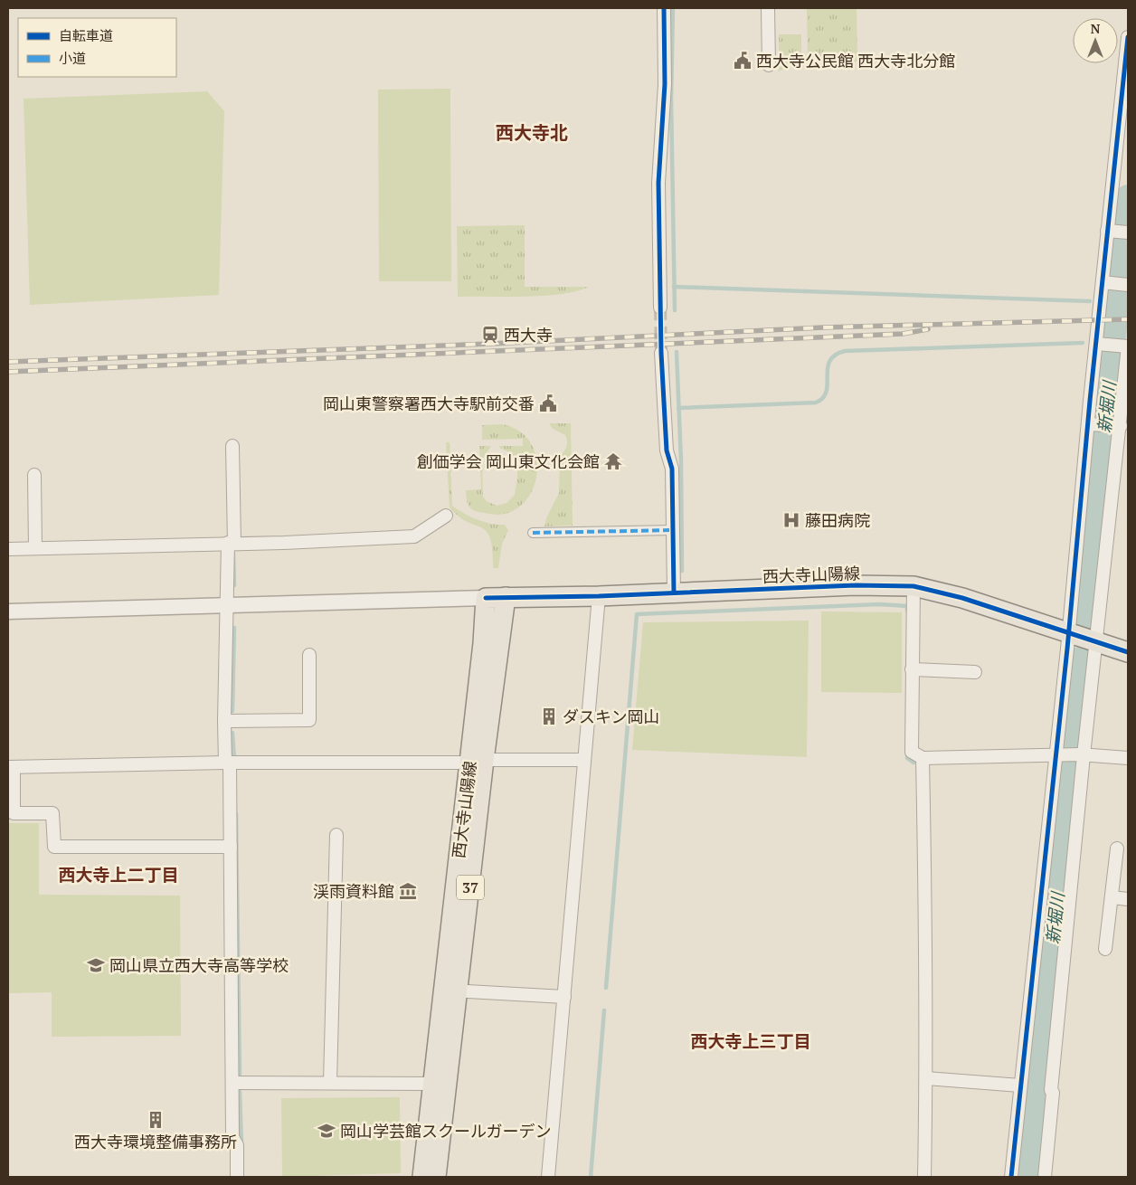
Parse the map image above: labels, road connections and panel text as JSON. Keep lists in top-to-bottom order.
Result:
{
  "streets": {
    "main road": ["西大寺山陽線", "37"]
  },
  "districts": ["西大寺北", "西大寺上二丁目", "西大寺上三丁目"],
  "water": ["新堀川"],
  "places": {
    "public building": ["西大寺公民館 西大寺北分館", "岡山東警察署西大寺駅前交番"],
    "station": ["西大寺"],
    "temple": ["創価学会 岡山東文化会館"],
    "hospital": ["藤田病院"],
    "building": ["ダスキン岡山", "西大寺環境整備事務所"],
    "museum": ["渓雨資料館"],
    "school or university": ["岡山県立西大寺高等学校", "岡山学芸館スクールガーデン"]
  },
  "legend": ["自転車道", "小道"],
  "north": "top"
}
